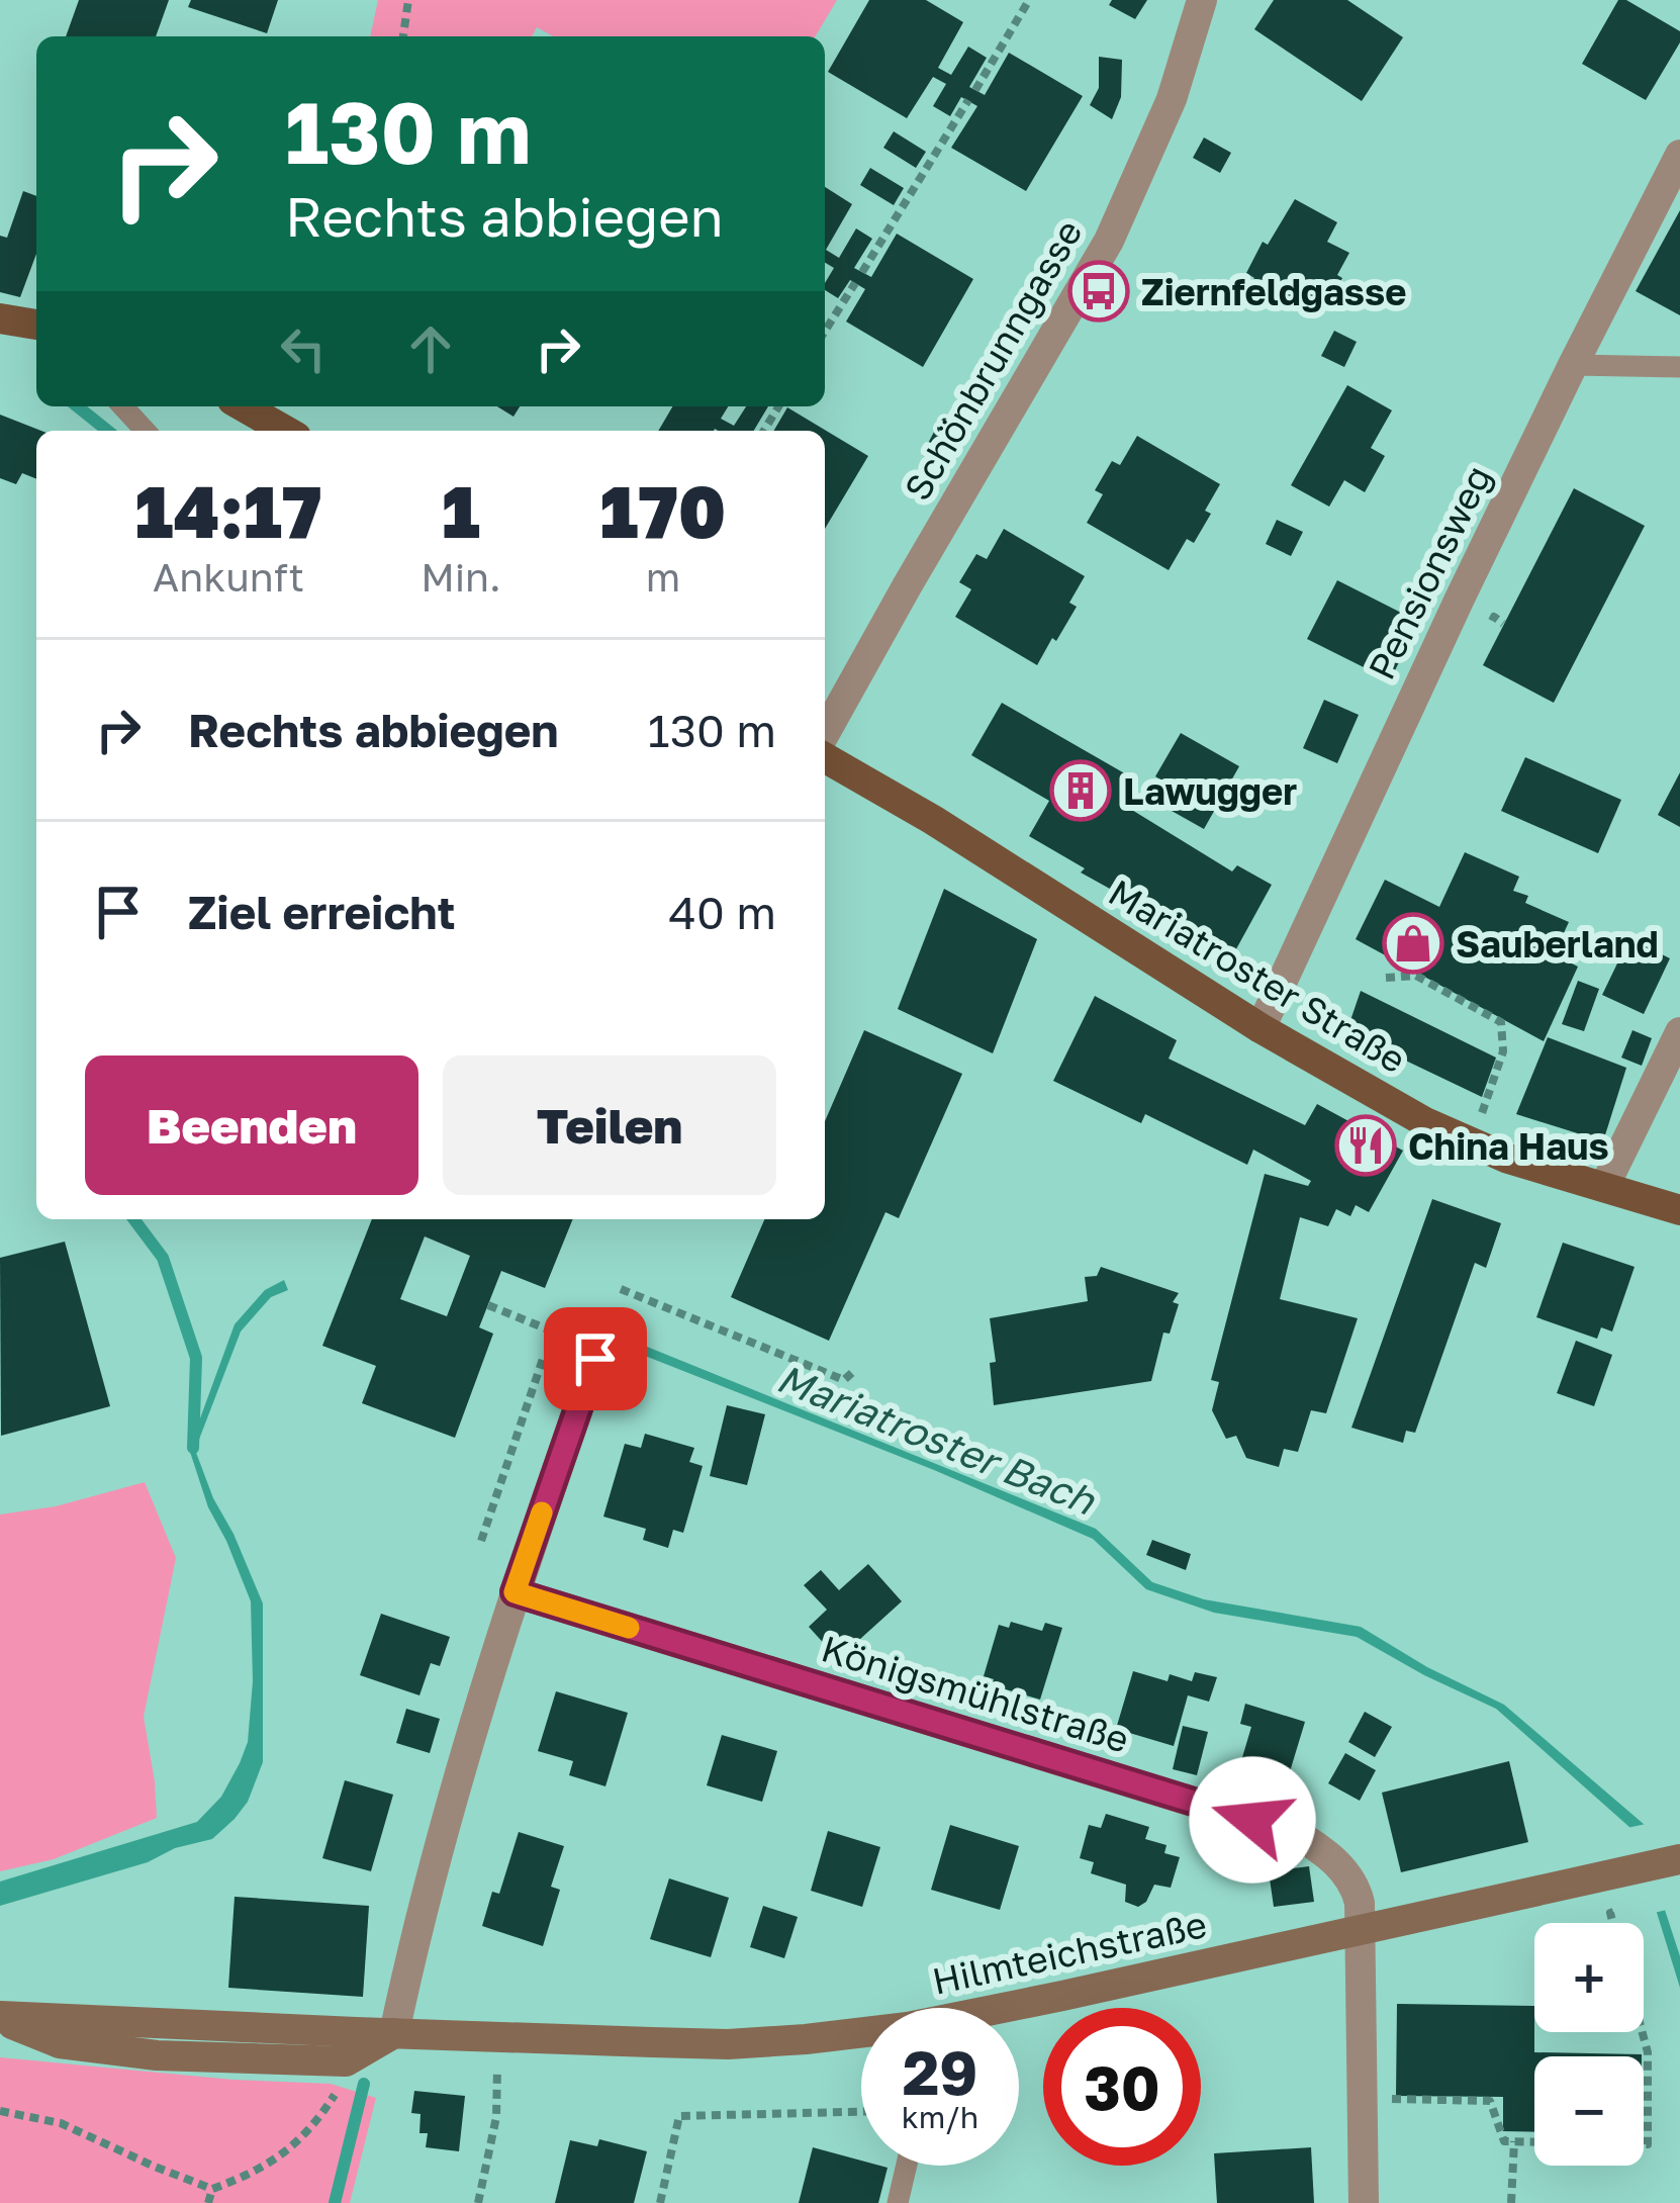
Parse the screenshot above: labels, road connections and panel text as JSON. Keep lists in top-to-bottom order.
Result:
{
  "streets": {
    "main road": ["Mariatroster Straße", "Hilmteichstraße"],
    "street": ["Schönbrunngasse", "Pensionsweg", "Königsmühlstraße"]
  },
  "crossings": [
    ["Pensionsweg", "Mariatroster Straße"],
    ["Königsmühlstraße", "Hilmteichstraße"]
  ],
  "water": ["Mariatroster Bach"],
  "places": {
    "bus stop": ["Ziernfeldgasse"],
    "building": ["Lawugger"],
    "shop": ["Sauberland"],
    "restaurant": ["China Haus"]
  },
  "page": {
    "turn": ["130 m", "Rechts abbiegen"],
    "eta": [
      "14:17",
      "Ankunft",
      "1",
      "Min.",
      "170",
      "m"
    ],
    "list": [
      {
        "name": "Rechts abbiegen",
        "value": "130 m"
      },
      {
        "name": "Ziel erreicht",
        "value": "40 m"
      }
    ],
    "buttons": ["Beenden", "Teilen"],
    "map_buttons": ["+", "−"],
    "speed": "29 km/h",
    "limit": "30"
  }
}
